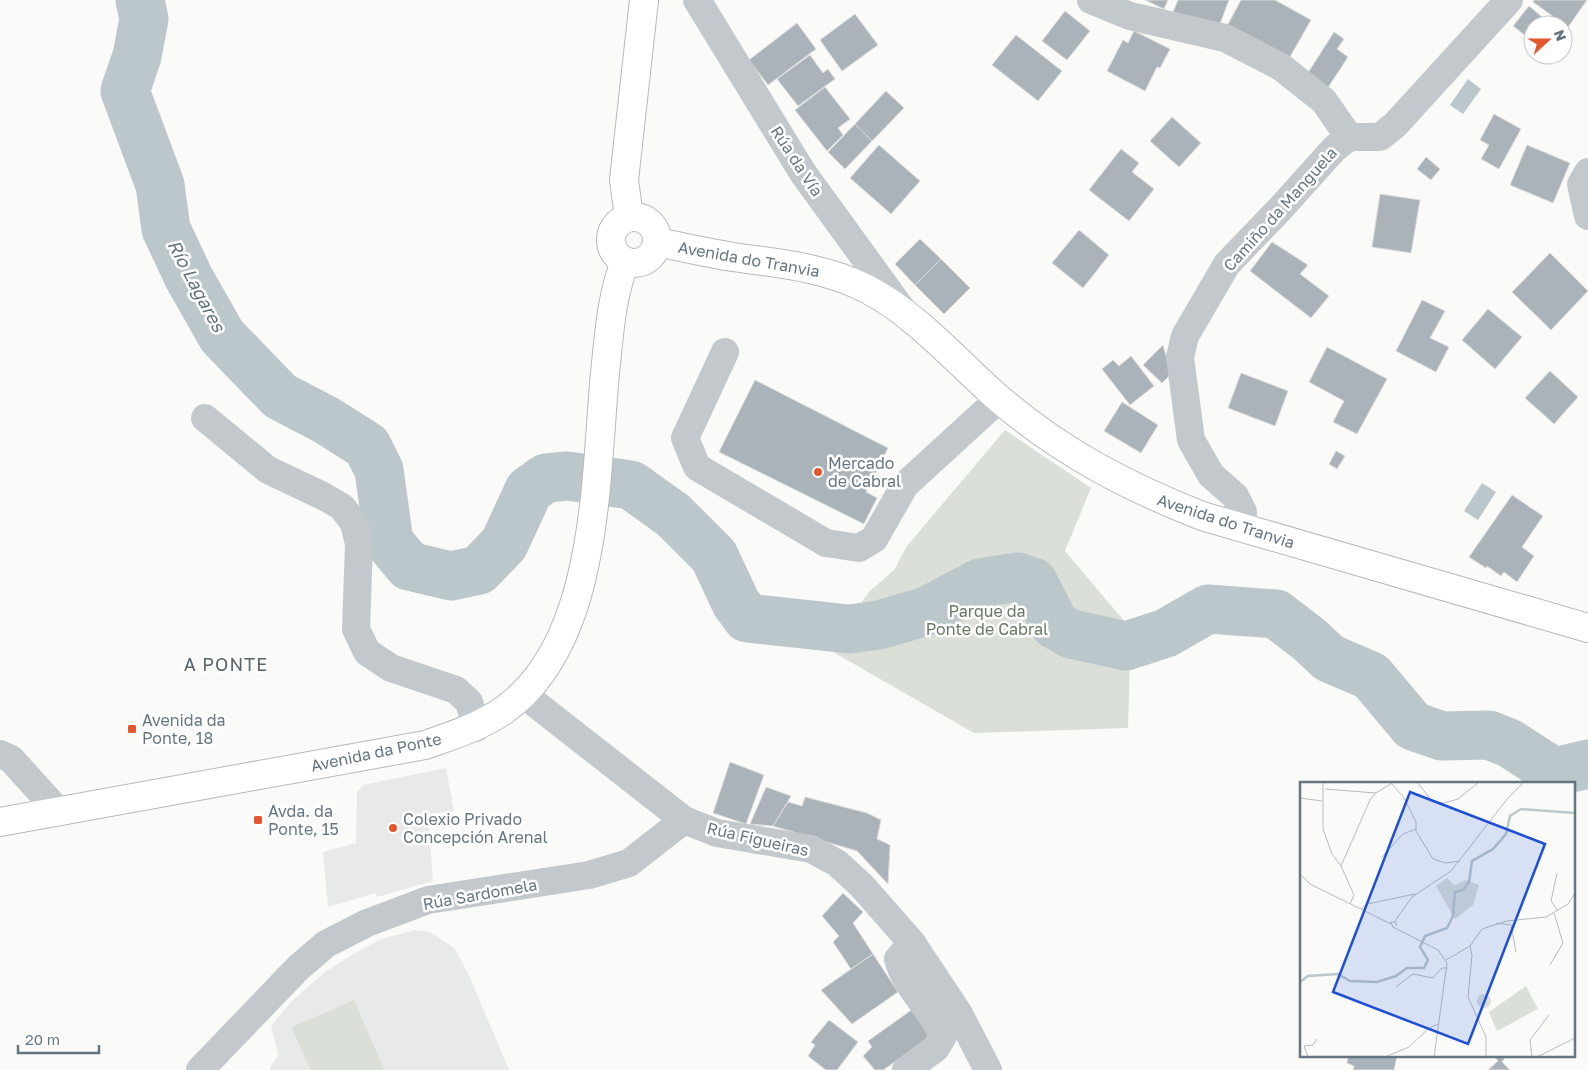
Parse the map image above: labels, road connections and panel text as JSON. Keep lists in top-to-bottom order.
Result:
{
  "streets": {
    "main road": ["Avenida do Tranvia", "Avenida da Ponte"],
    "street": [
      "Rúa da Vía",
      "Camiño da Manguela",
      "Rúa Figueiras",
      "Rúa Sardomela"
    ]
  },
  "crossings": [
    ["Rúa da Vía", "Avenida do Tranvia"],
    ["Camiño da Manguela", "Avenida do Tranvia"],
    ["Avenida do Tranvia", "Avenida da Ponte"],
    ["Avenida da Ponte", "Rúa Figueiras"],
    ["Rúa Figueiras", "Rúa Sardomela"]
  ],
  "districts": ["A PONTE"],
  "water": ["Río Lagares"],
  "parks": ["Parque da Ponte de Cabral"],
  "places": {
    "other": ["Mercado de Cabral", "Colexio Privado Concepción Arenal"],
    "transit": ["Avenida da Ponte, 18", "Avda. da Ponte, 15"]
  },
  "scale_bar": "20 m",
  "north": "right"
}
